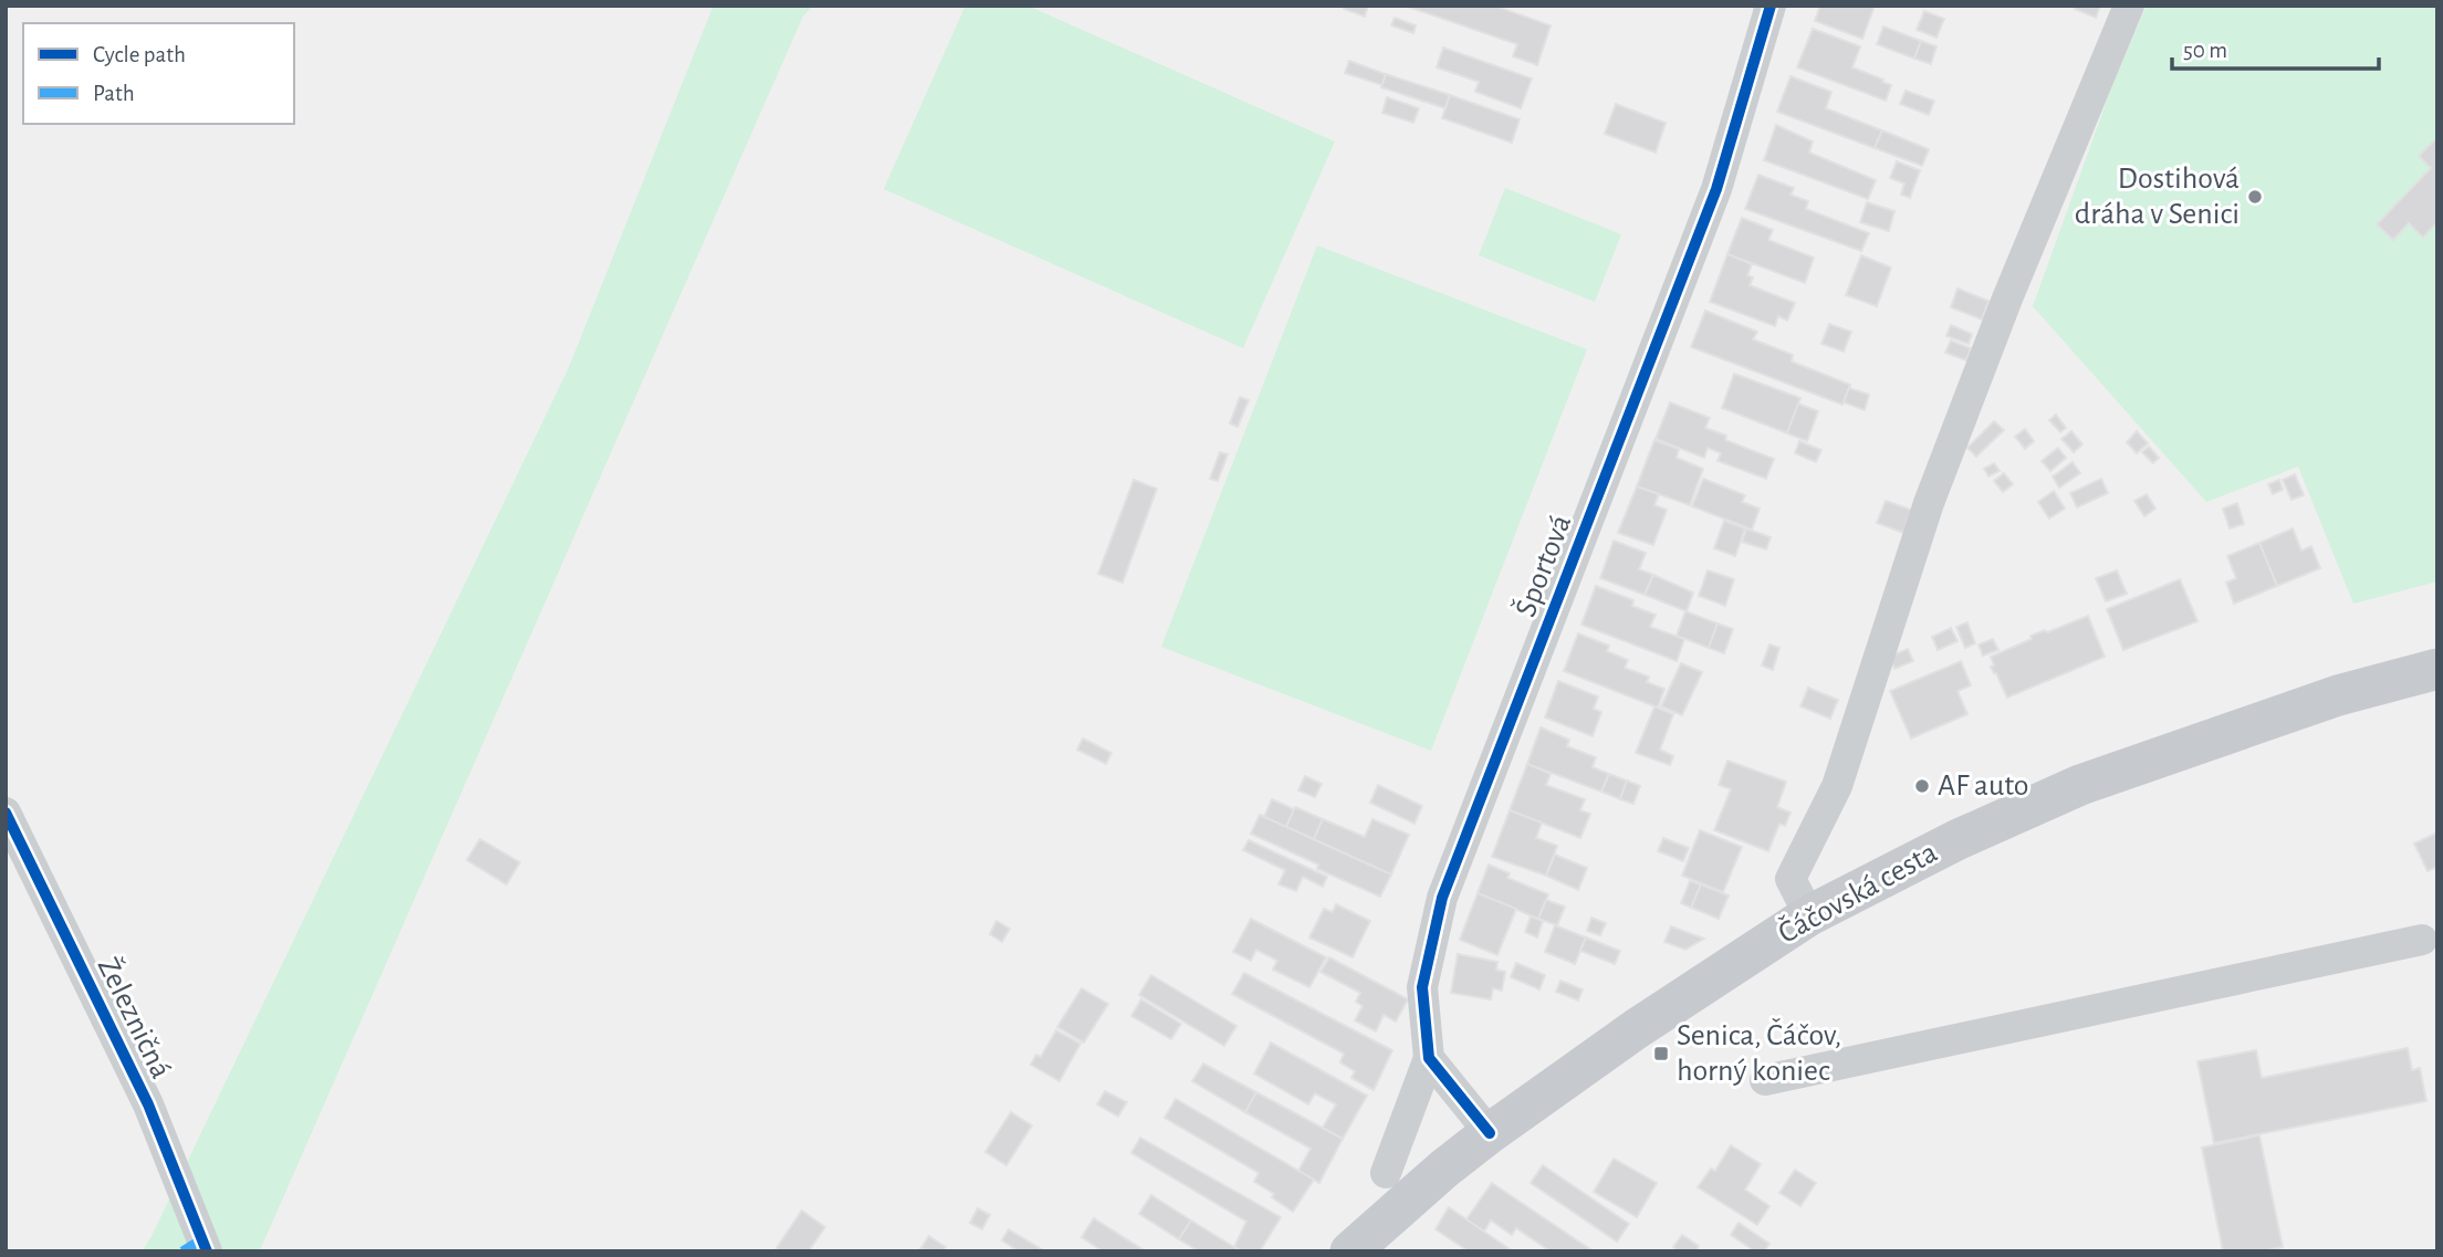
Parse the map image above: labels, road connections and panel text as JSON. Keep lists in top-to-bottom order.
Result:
{
  "streets": {
    "main road": ["Čáčovská cesta"],
    "street": ["Športová", "Železničná"]
  },
  "places": {
    "other": ["Dostihová dráha v Senici", "AF auto"],
    "transit": ["Senica, Čáčov, horný koniec"]
  },
  "legend": ["Cycle path", "Path"],
  "scale_bar": "50 m"
}
